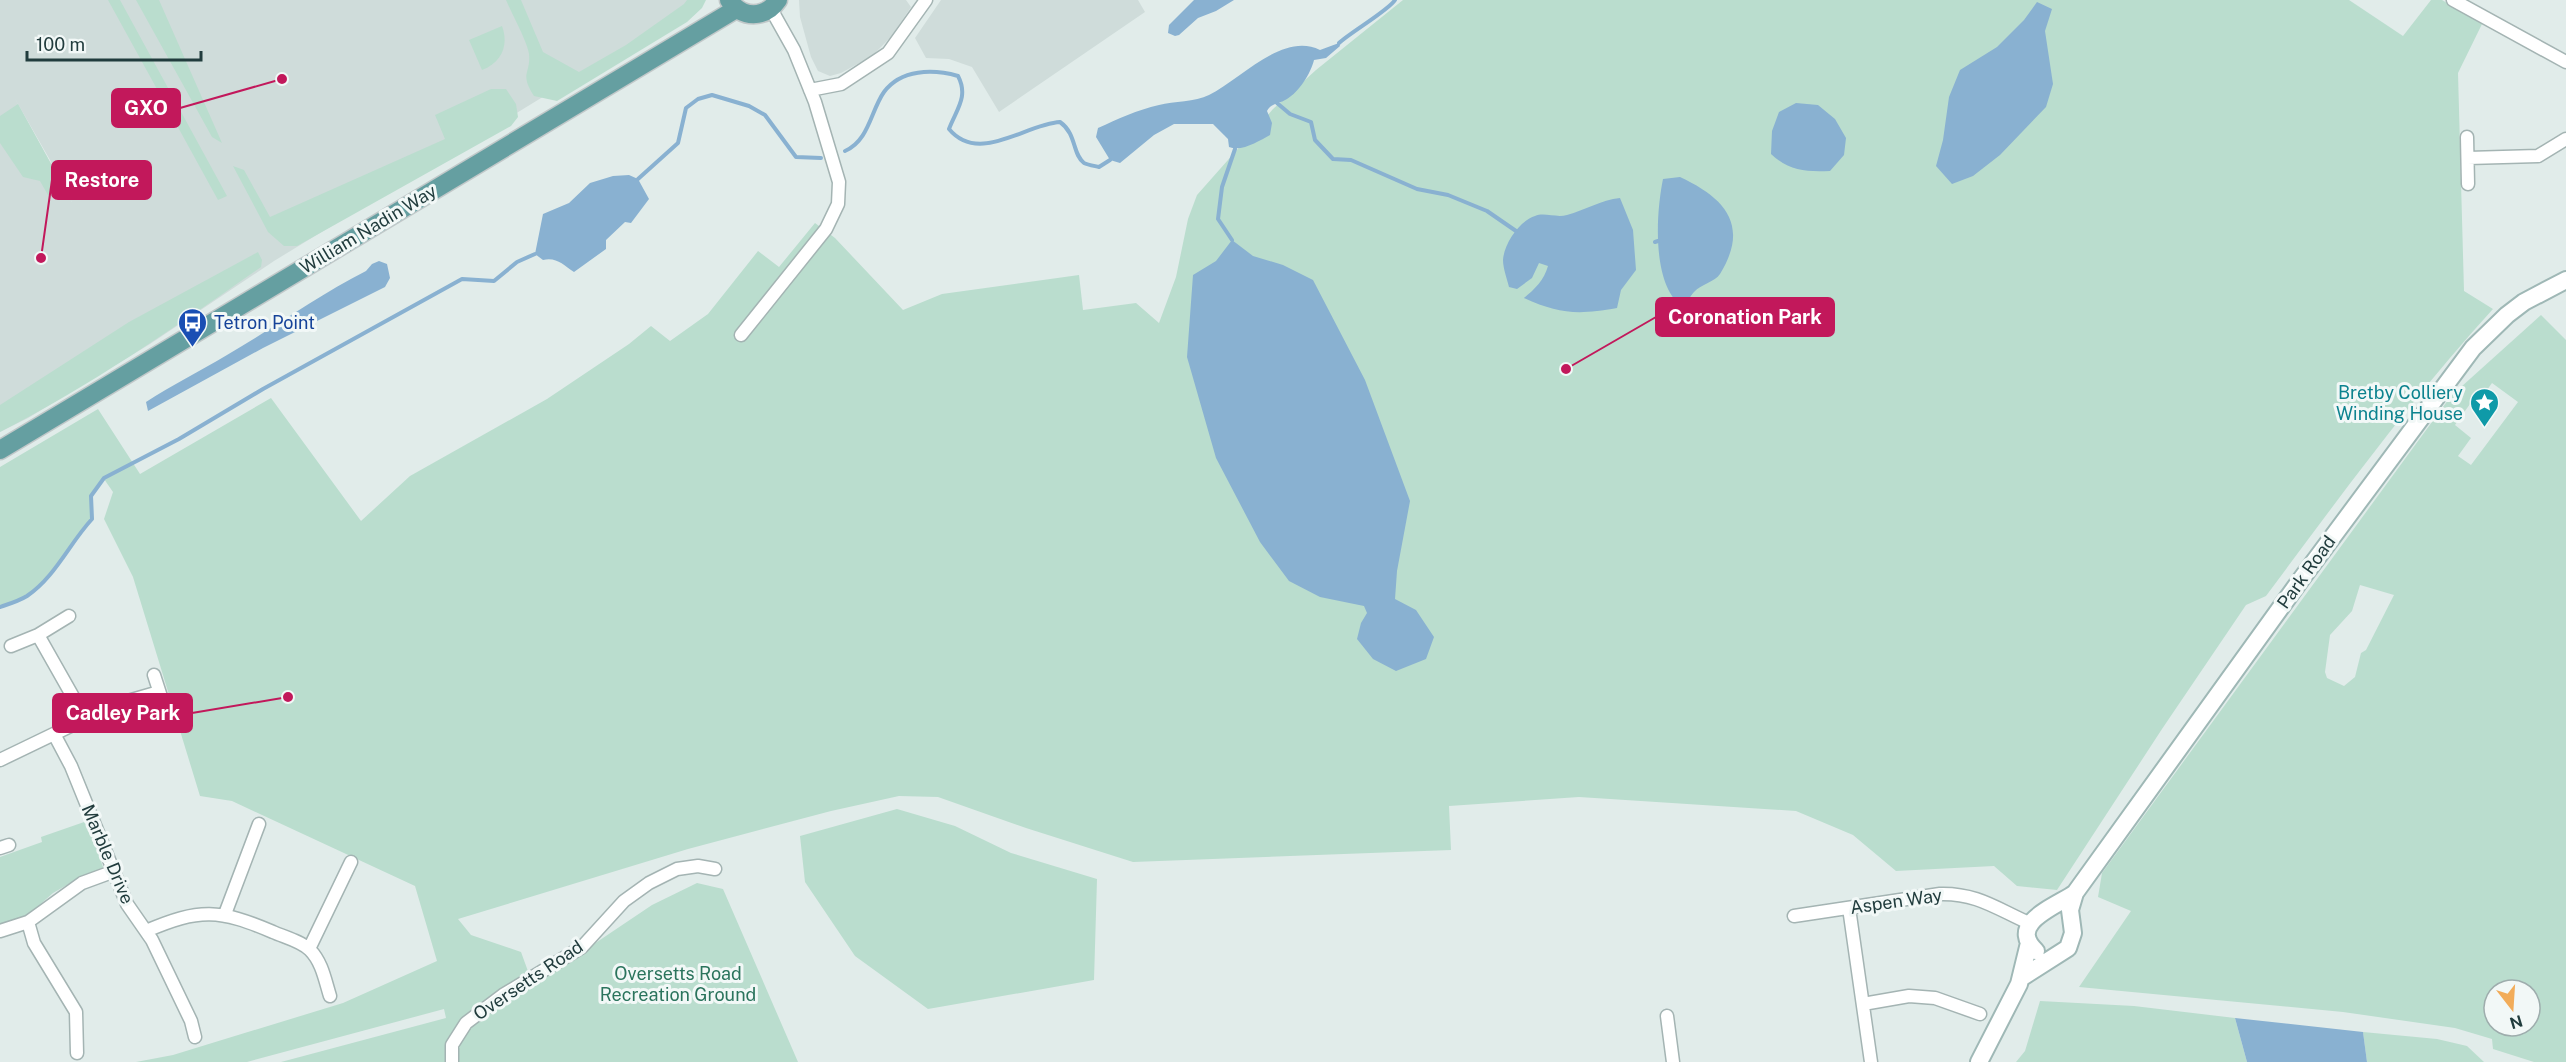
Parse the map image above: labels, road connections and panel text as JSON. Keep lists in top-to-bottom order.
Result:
{
  "streets": {
    "main road": ["William Nadin Way", "Park Road"],
    "street": ["Marble Drive", "Aspen Way", "Oversetts Road"]
  },
  "crossings": [
    ["Park Road", "Aspen Way"]
  ],
  "parks": ["Oversetts Road Recreation Ground"],
  "places": {
    "other": [
      "GXO",
      "Restore",
      "Coronation Park",
      "Cadley Park"
    ],
    "bus stop": ["Tetron Point"],
    "place": ["Bretby Colliery Winding House"]
  },
  "scale_bar": "100 m",
  "north": "bottom"
}
